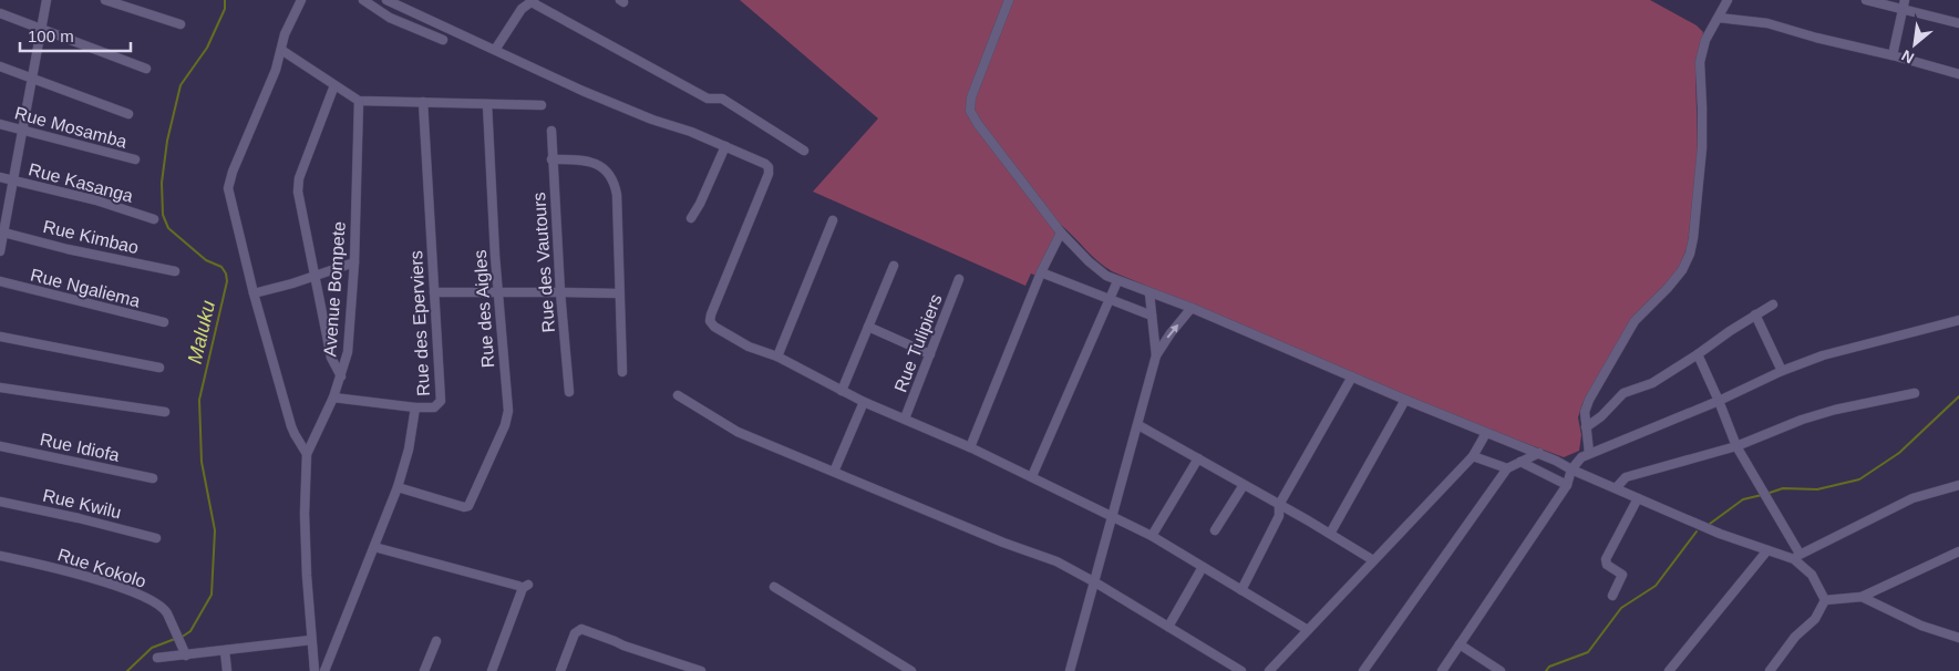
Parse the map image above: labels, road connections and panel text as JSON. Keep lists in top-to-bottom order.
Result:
{
  "streets": {
    "street": [
      "Rue Mosamba",
      "Rue Kasanga",
      "Rue Kimbao",
      "Rue des Vautours",
      "Rue Ngaliema",
      "Avenue Bompete",
      "Rue des Aigles",
      "Rue des Eperviers",
      "Rue Tulipiers",
      "Rue Idiofa",
      "Rue Kwilu",
      "Rue Kokolo"
    ]
  },
  "crossings": [
    ["Rue des Aigles", "Rue des Eperviers"]
  ],
  "water": ["Maluku"],
  "scale_bar": "100 m",
  "north": "bottom left"
}
